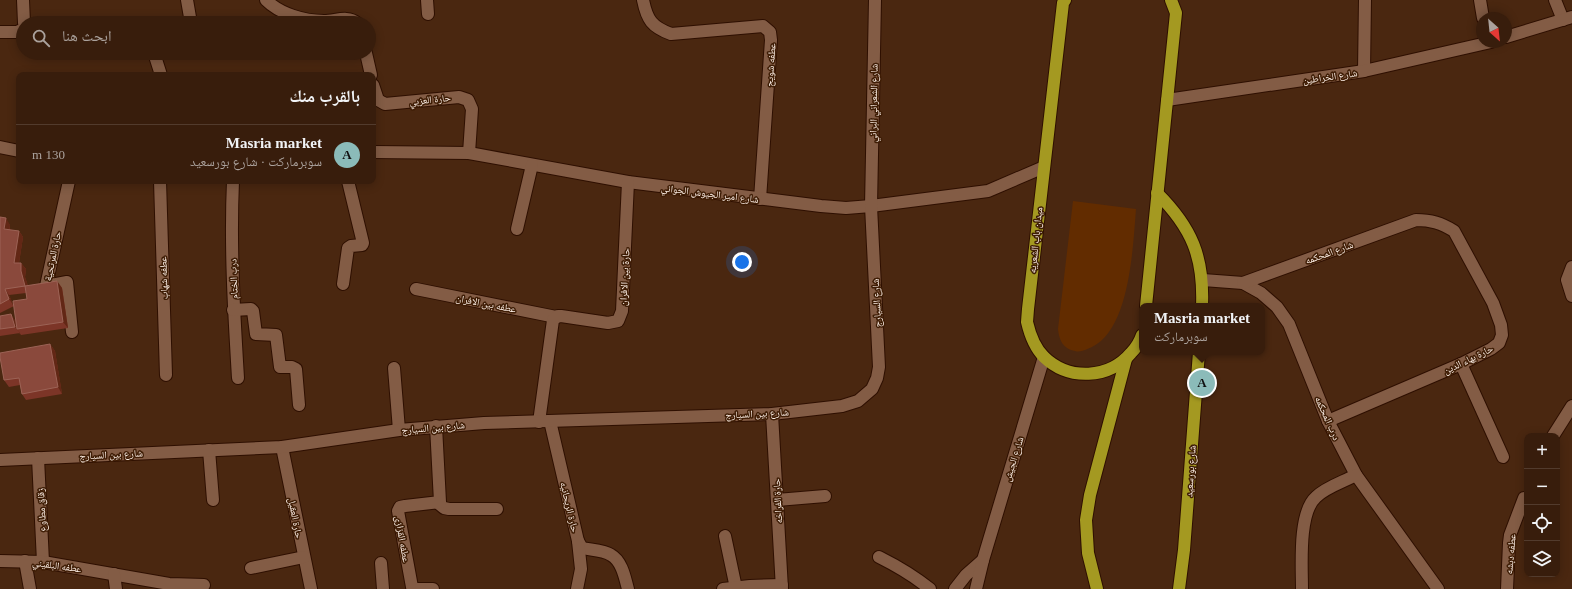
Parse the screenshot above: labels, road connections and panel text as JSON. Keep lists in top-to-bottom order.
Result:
{
  "streets": {
    "main road": ["ميدان باب الشعريه", "شارع بورسعيد"],
    "street": [
      "عطفه شويح",
      "شارع الخراطين",
      "حارة العزبي",
      "شارع الشعراني البراني",
      "شارع امير الجيوش الجواني",
      "شارع المحكمه",
      "حارة المرتحية",
      "حارة بين الافران",
      "عطفه شهاب",
      "درب الختام",
      "عطفه بين الافران",
      "شارع السيارج",
      "حارة بهاء الدين",
      "شارع بين السيارج",
      "درب المحكمه",
      "شارع الجيش",
      "حارة الفراخه",
      "حارة الريحانيه",
      "زقاق مطاوع",
      "حارة العقيل",
      "عطفه القزازى",
      "عطفه دبشه",
      "عطفه البلقيني"
    ]
  },
  "crossings": [
    ["عطفه شويح", "شارع امير الجيوش الجواني"],
    ["حارة العزبي", "شارع امير الجيوش الجواني"],
    ["شارع الشعراني البراني", "شارع امير الجيوش الجواني"],
    ["شارع الشعراني البراني", "شارع السيارج"],
    ["شارع امير الجيوش الجواني", "ميدان باب الشعريه"],
    ["شارع امير الجيوش الجواني", "حارة بين الافران"],
    ["شارع امير الجيوش الجواني", "شارع السيارج"],
    ["ميدان باب الشعريه", "شارع الجيش"],
    ["شارع المحكمه", "حارة بهاء الدين"],
    ["شارع المحكمه", "درب المحكمه"],
    ["حارة بين الافران", "عطفه بين الافران"],
    ["شارع السيارج", "شارع بين السيارج"],
    ["حارة بهاء الدين", "درب المحكمه"],
    ["شارع بين السيارج", "حارة الفراخه"],
    ["شارع بين السيارج", "حارة الريحانيه"],
    ["شارع بين السيارج", "زقاق مطاوع"],
    ["شارع بين السيارج", "حارة العقيل"],
    ["زقاق مطاوع", "عطفه البلقيني"]
  ],
  "north": "bottom right",
  "page": {
    "search": "ابحث هنا",
    "heading": "بالقرب منك",
    "list": [
      {
        "mark": "A",
        "name": "Masria market",
        "note": "سوبرماركت · شارع بورسعيد",
        "value": "130 m"
      }
    ],
    "popup": ["Masria market", "سوبرماركت"],
    "pins": "A",
    "map_buttons": ["+", "−"]
  }
}
